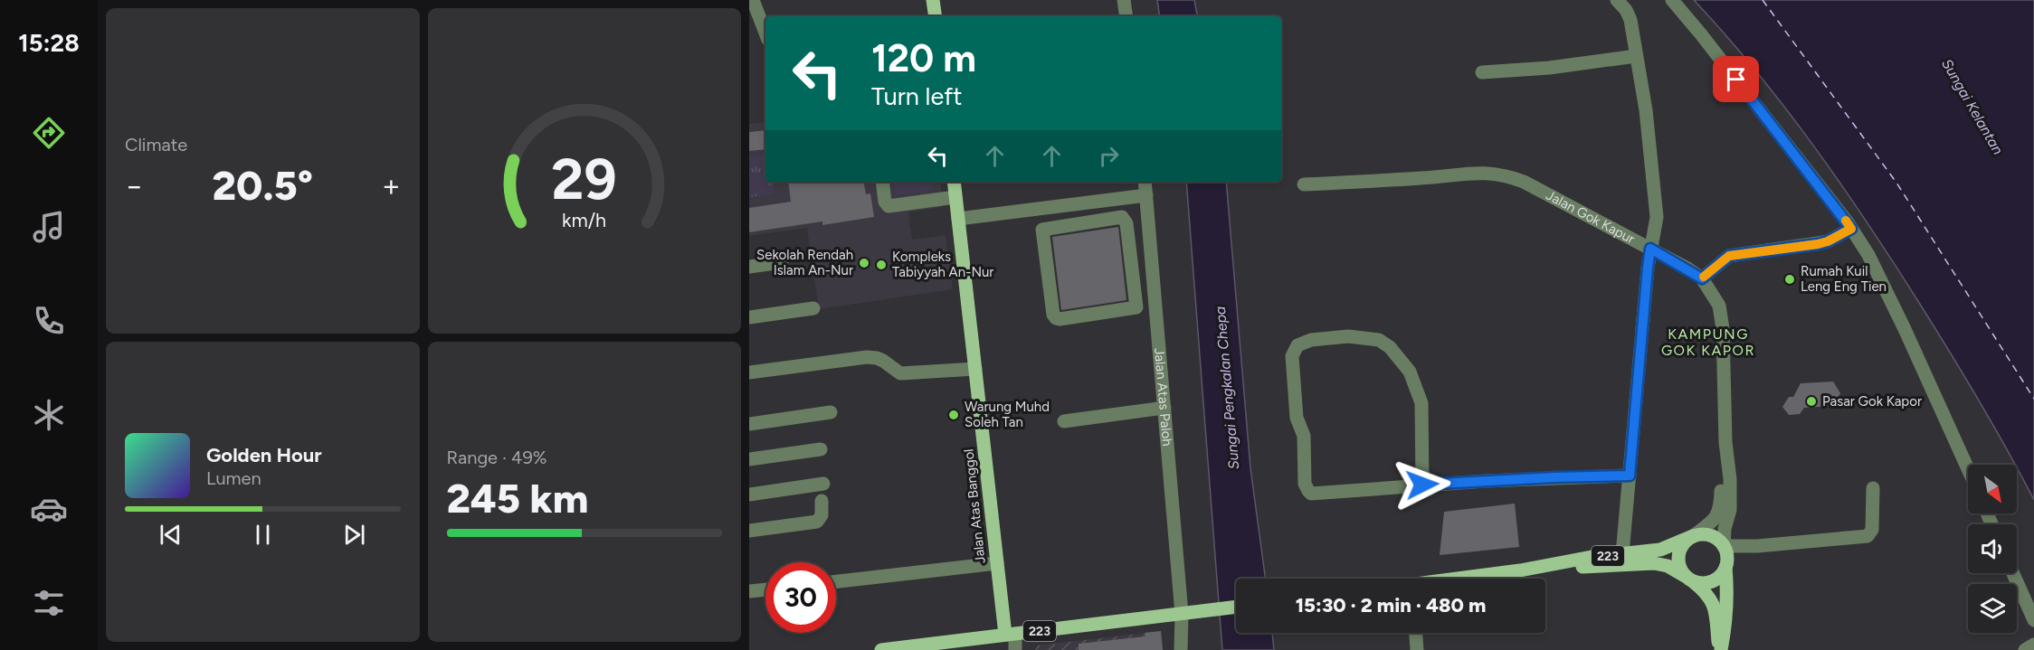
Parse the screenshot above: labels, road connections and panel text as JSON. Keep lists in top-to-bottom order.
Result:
{
  "streets": {
    "main road": ["Jalan Atas Banggol", "223"],
    "street": ["Jalan Gok Kapur", "Jalan Atas Paloh"]
  },
  "crossings": [
    ["Jalan Gok Kapur", "223"],
    ["Jalan Atas Paloh", "223"],
    ["Jalan Atas Banggol", "223"]
  ],
  "districts": ["KAMPUNG GOK KAPOR"],
  "water": ["Sungai Kelantan", "Sungai Pengkalan Chepa"],
  "places": [
    "Sekolah Rendah Islam An-Nur",
    "Kompleks Tabiyyah An-Nur",
    "Rumah Kuil Leng Eng Tien",
    "Pasar Gok Kapor",
    "Warung Muhd Soleh Tan"
  ],
  "north": "bottom right",
  "page": {
    "tabs": "15:28",
    "tile": [
      "Climate",
      ["Range · 49%", "245 km"]
    ],
    "turn": ["120 m", "Turn left"],
    "heat": ["−", "20.5°", "+"],
    "song": ["Golden Hour", "Lumen"],
    "limit": "30",
    "trip": "15:30 · 2 min · 480 m",
    "gauge": ["29", "km/h"]
  }
}
